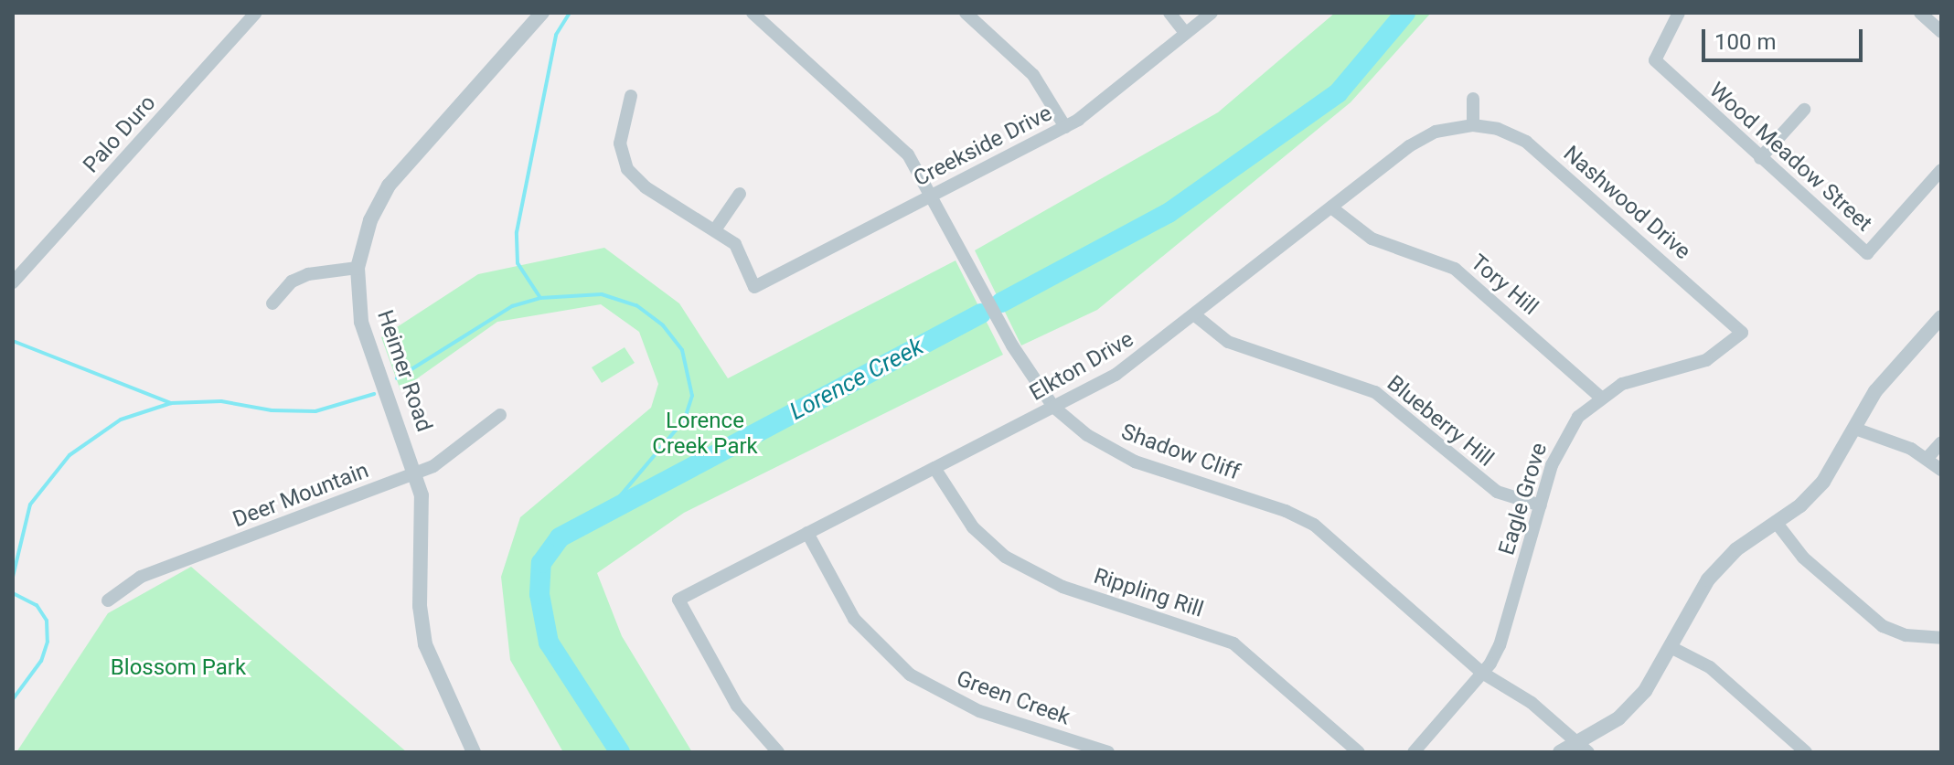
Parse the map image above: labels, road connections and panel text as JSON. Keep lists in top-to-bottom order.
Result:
{
  "streets": {
    "street": [
      "Palo Duro",
      "Creekside Drive",
      "Wood Meadow Street",
      "Nashwood Drive",
      "Tory Hill",
      "Elkton Drive",
      "Heimer Road",
      "Blueberry Hill",
      "Shadow Cliff",
      "Deer Mountain",
      "Eagle Grove",
      "Rippling Rill",
      "Green Creek"
    ]
  },
  "crossings": [
    ["Creekside Drive", "Shadow Cliff"],
    ["Nashwood Drive", "Elkton Drive"],
    ["Nashwood Drive", "Eagle Grove"],
    ["Tory Hill", "Elkton Drive"],
    ["Tory Hill", "Eagle Grove"],
    ["Elkton Drive", "Blueberry Hill"],
    ["Elkton Drive", "Shadow Cliff"],
    ["Elkton Drive", "Rippling Rill"],
    ["Elkton Drive", "Green Creek"],
    ["Heimer Road", "Deer Mountain"],
    ["Blueberry Hill", "Eagle Grove"],
    ["Shadow Cliff", "Eagle Grove"]
  ],
  "water": ["Lorence Creek"],
  "parks": ["Lorence Creek Park", "Blossom Park"],
  "scale_bar": "100 m"
}
